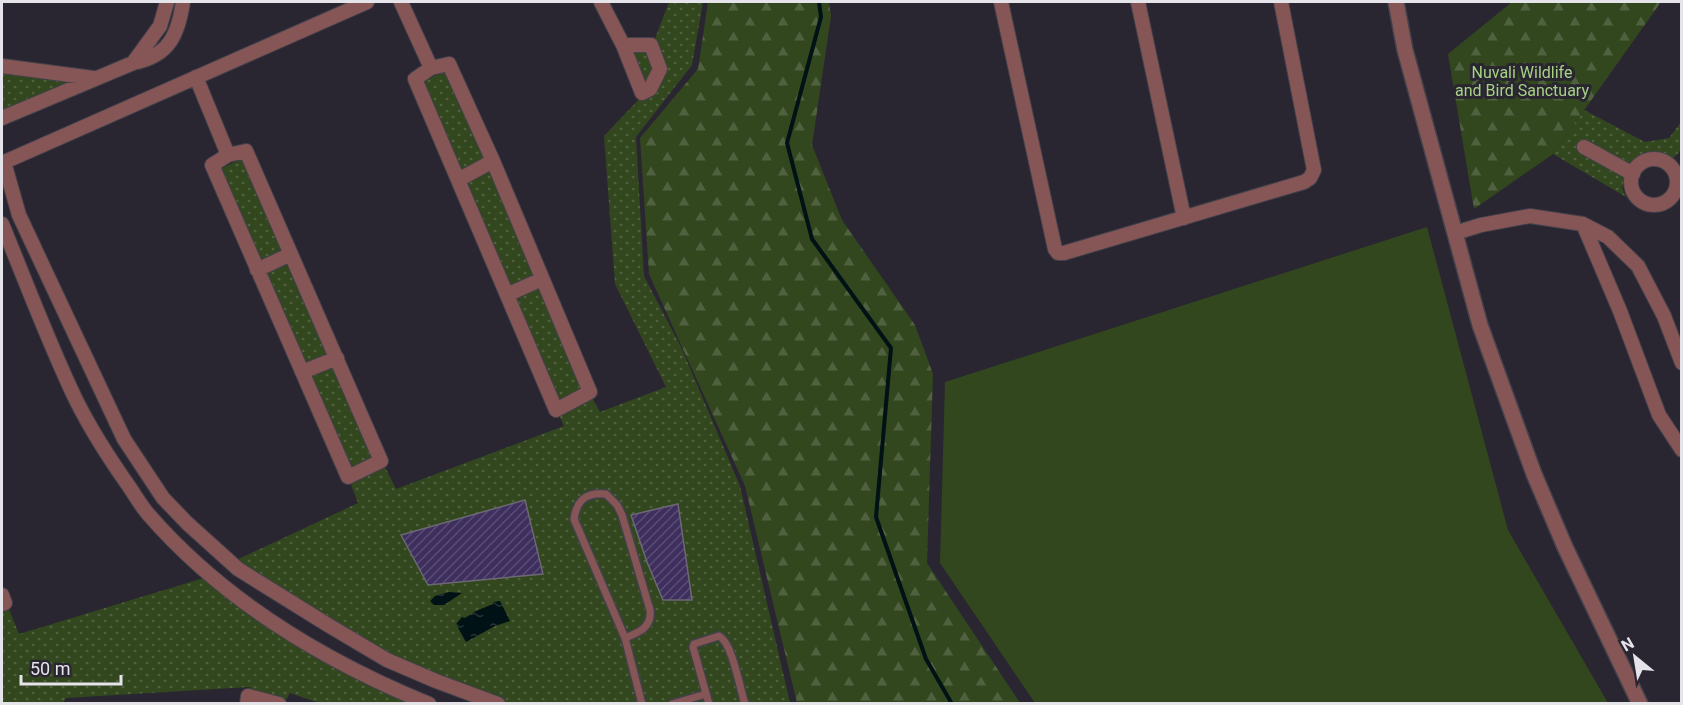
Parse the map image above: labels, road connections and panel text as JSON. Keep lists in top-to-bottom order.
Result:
{
  "parks": ["Nuvali Wildlife and Bird Sanctuary"],
  "scale_bar": "50 m",
  "north": "top left"
}
